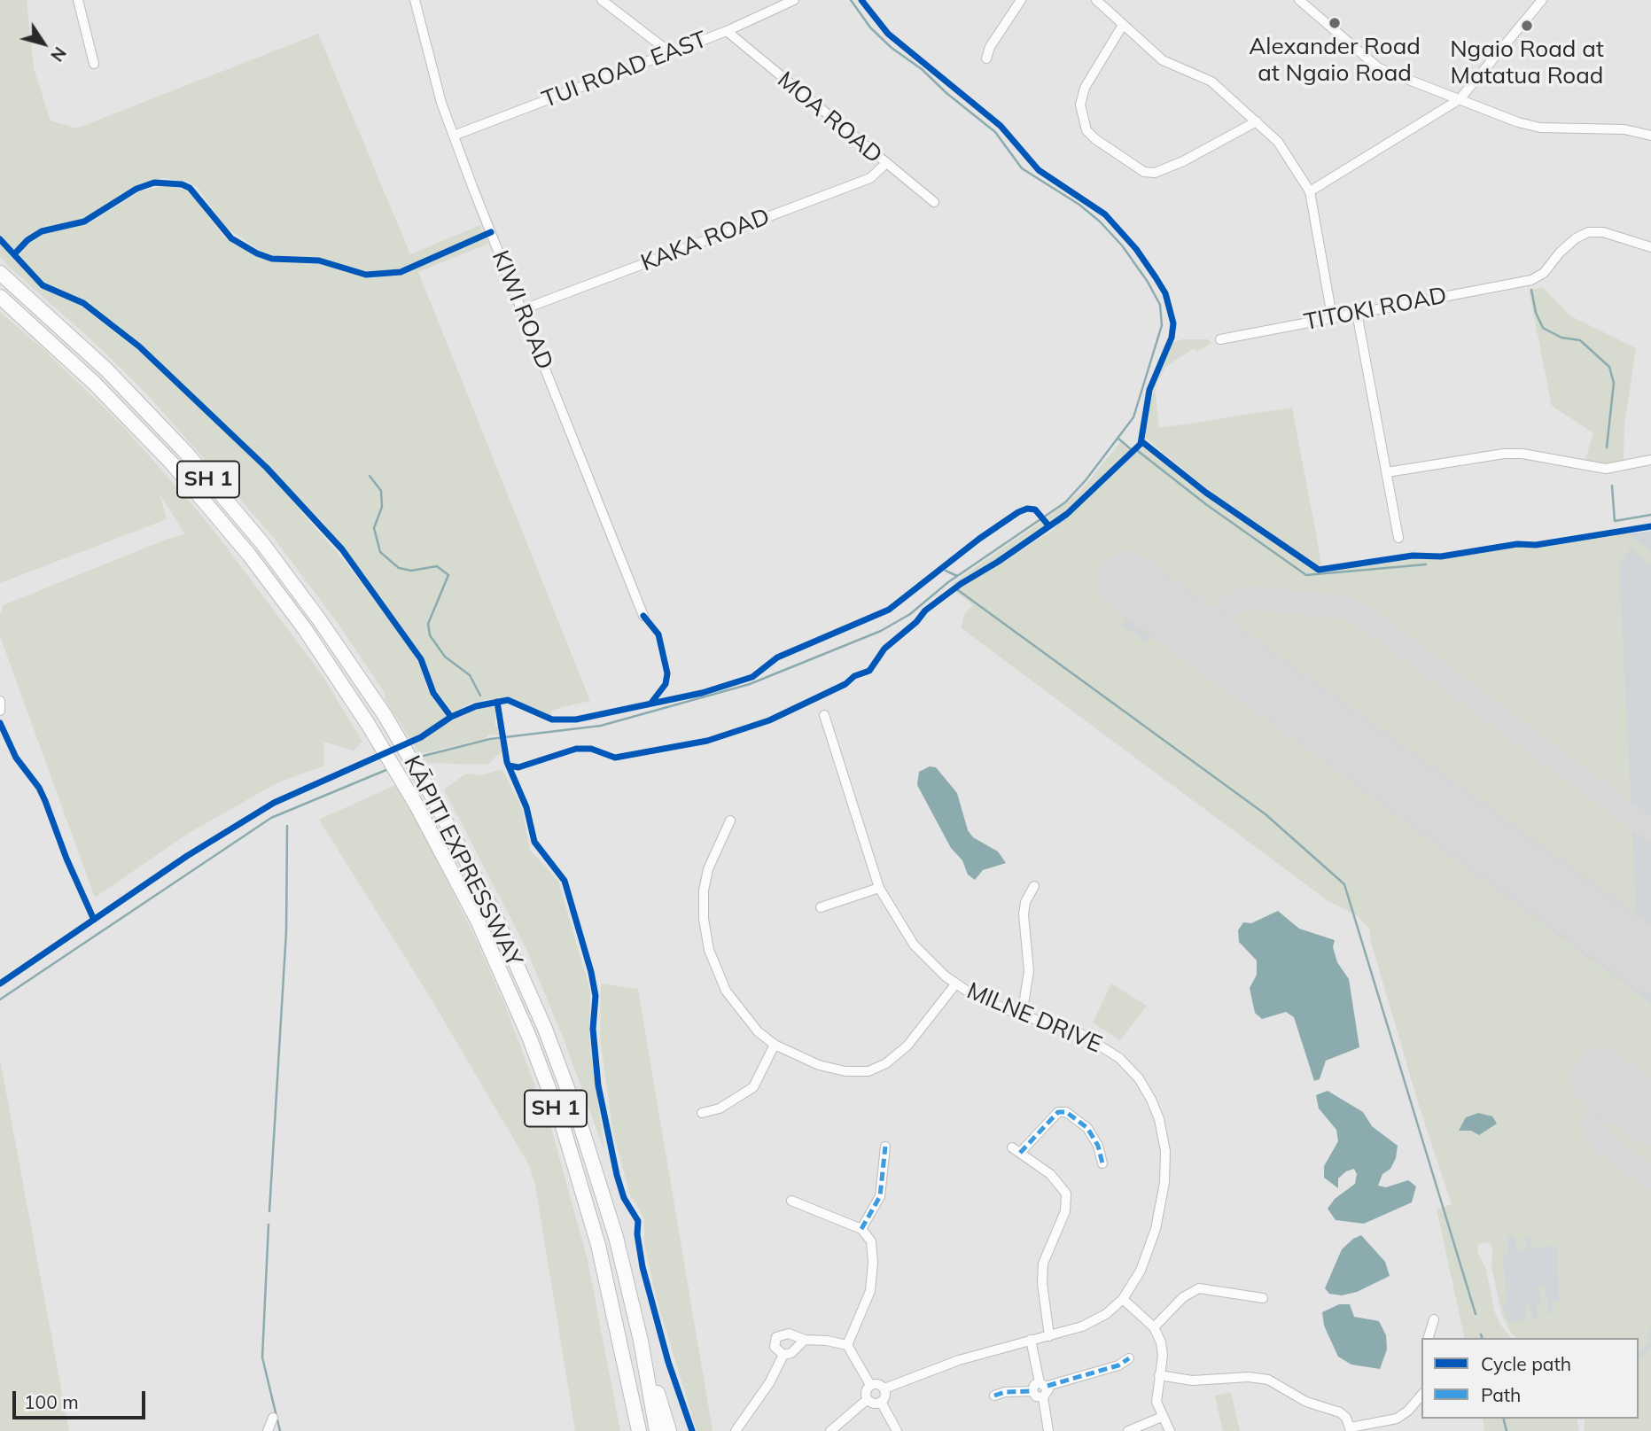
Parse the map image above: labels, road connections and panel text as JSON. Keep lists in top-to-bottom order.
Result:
{
  "streets": {
    "highway": ["SH 1", "KĀPITI EXPRESSWAY"],
    "street": [
      "TUI ROAD EAST",
      "MOA ROAD",
      "KAKA ROAD",
      "TITOKI ROAD",
      "KIWI ROAD",
      "MILNE DRIVE"
    ]
  },
  "crossings": [
    ["TUI ROAD EAST", "MOA ROAD"],
    ["TUI ROAD EAST", "KIWI ROAD"],
    ["MOA ROAD", "KAKA ROAD"],
    ["KAKA ROAD", "KIWI ROAD"]
  ],
  "places": ["Alexander Road at Ngaio Road", "Ngaio Road at Matatua Road"],
  "legend": ["Cycle path", "Path"],
  "scale_bar": "100 m",
  "north": "bottom right"
}
